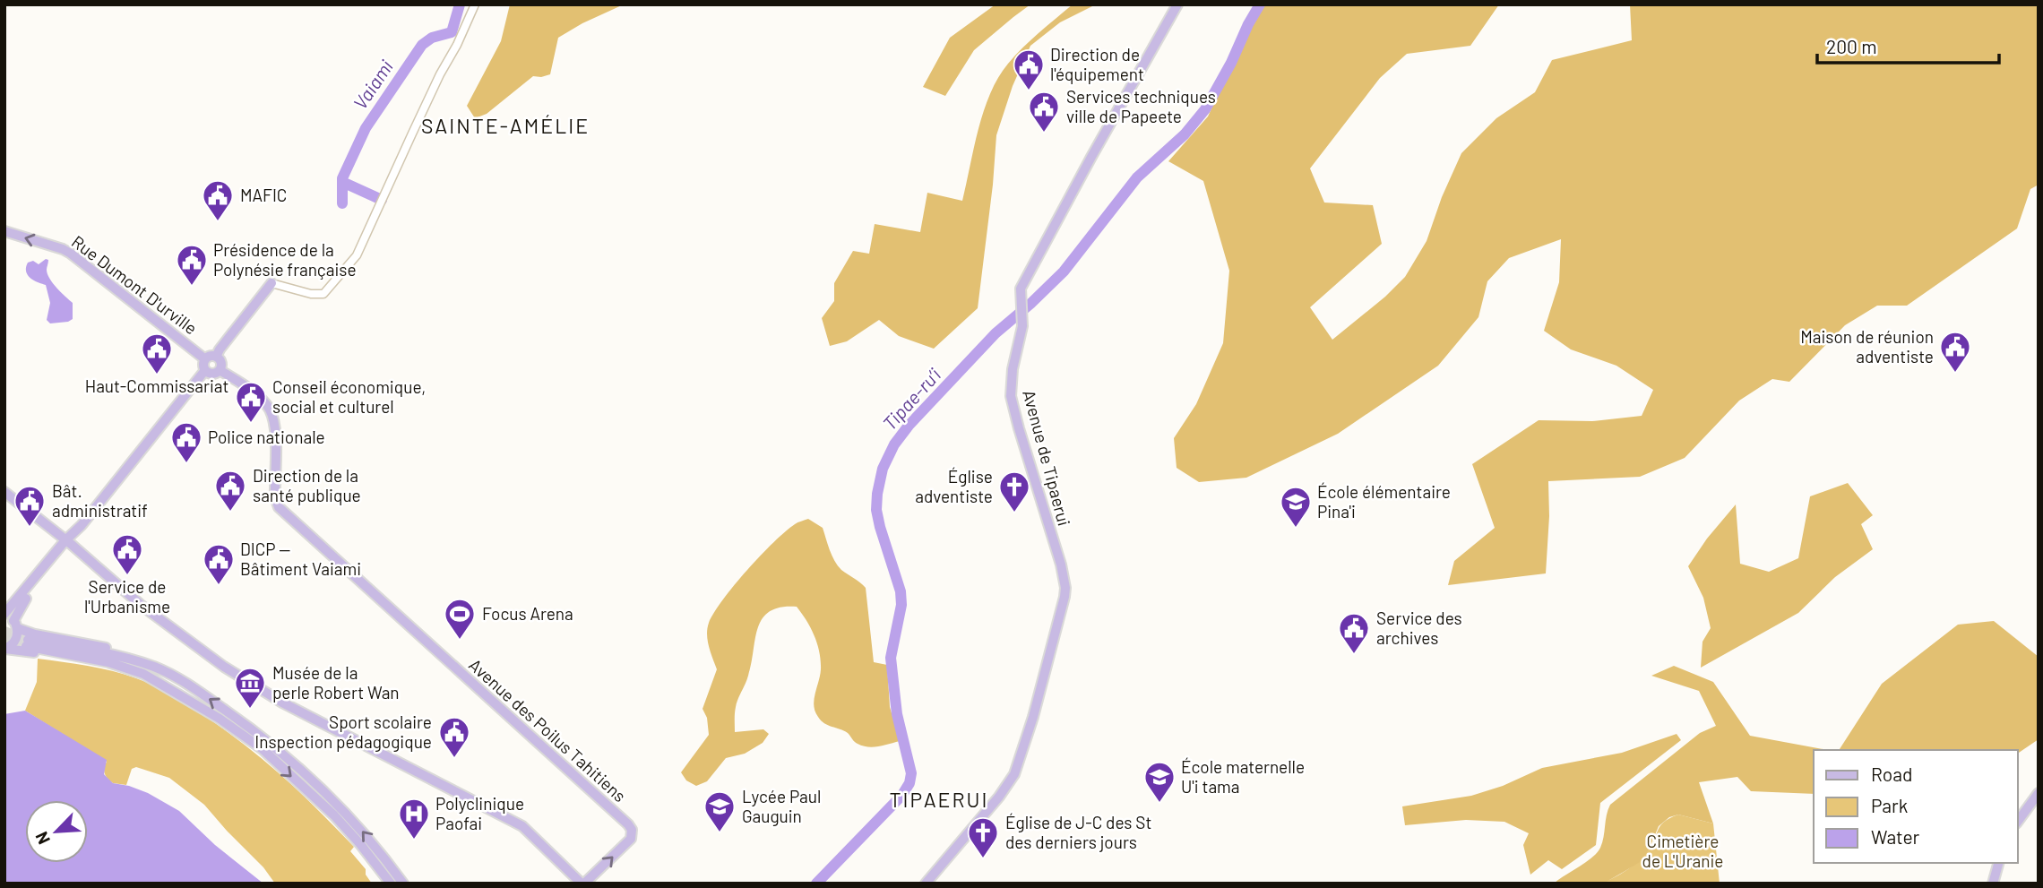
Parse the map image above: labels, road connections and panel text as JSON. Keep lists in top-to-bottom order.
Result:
{
  "streets": {
    "main road": ["Rue Dumont D'urville", "Avenue de Tipaerui", "Avenue des Poilus Tahitiens"]
  },
  "one_way": ["Rue Dumont D'urville", "Avenue des Poilus Tahitiens"],
  "districts": ["SAINTE-AMÉLIE", "TIPAERUI"],
  "water": ["Vaiami", "Tipae-ru’i"],
  "parks": ["Cimetière de L'Uranie"],
  "places": {
    "public building": [
      "Direction de l'équipement",
      "Services techniques ville de Papeete",
      "MAFIC",
      "Présidence de la Polynésie française",
      "Maison de réunion adventiste",
      "Haut-Commissariat",
      "Conseil économique, social et culturel",
      "Police nationale",
      "Direction de la santé publique",
      "Bât. administratif",
      "Service de l'Urbanisme",
      "DICP — Bâtiment Vaiami",
      "Service des archives",
      "Sport scolaire Inspection pédagogique"
    ],
    "church": ["Église adventiste", "Église de J-C des St des derniers jours"],
    "school or university": ["École élémentaire Pina'i", "École maternelle U'i tama", "Lycée Paul Gauguin"],
    "sports": ["Focus Arena"],
    "museum": ["Musée de la perle Robert Wan"],
    "hospital": ["Polyclinique Paofai"]
  },
  "legend": ["Road", "Park", "Water"],
  "scale_bar": "200 m",
  "north": "bottom left"
}
